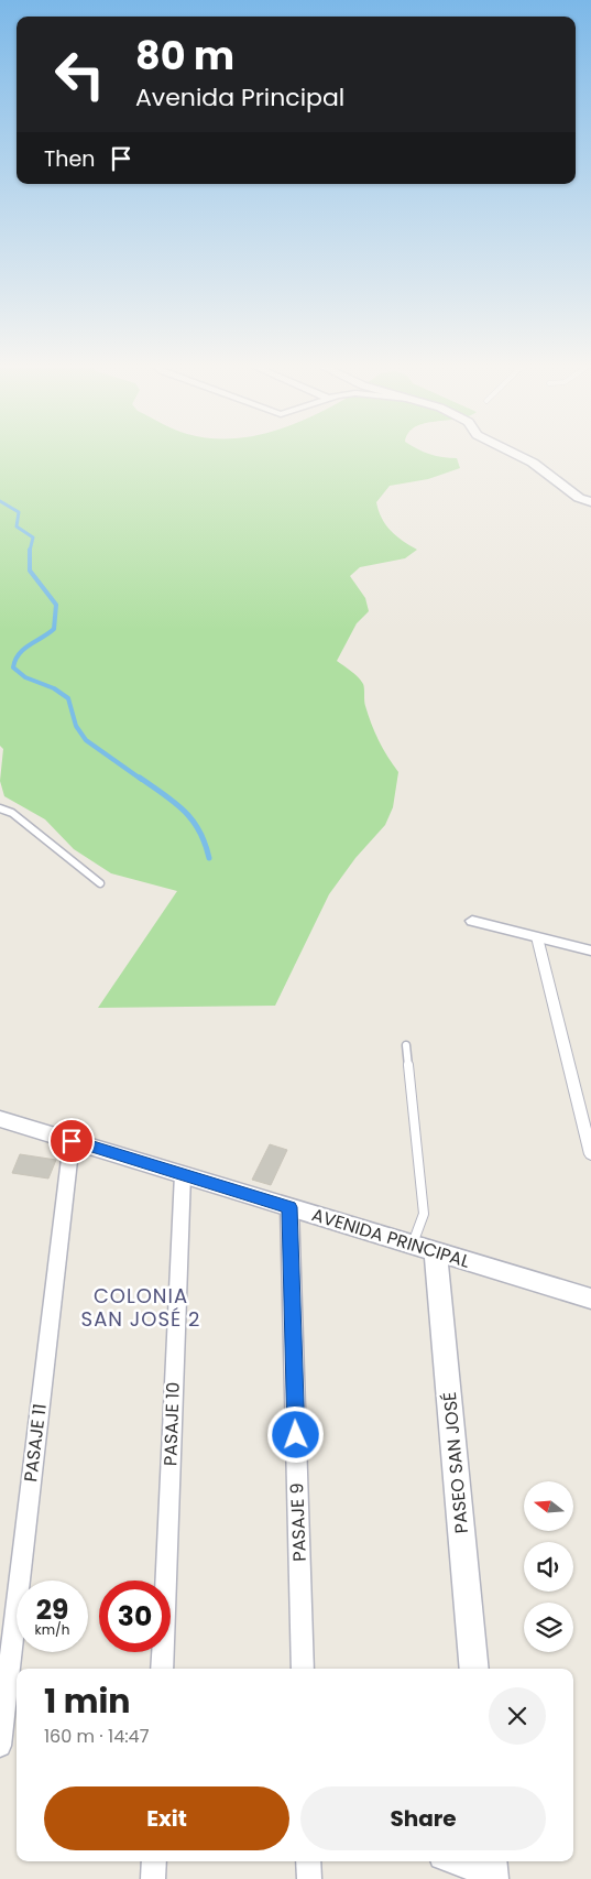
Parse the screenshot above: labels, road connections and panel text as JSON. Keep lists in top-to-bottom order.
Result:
{
  "streets": {
    "street": [
      "AVENIDA PRINCIPAL",
      "PASAJE 10",
      "PASAJE 11",
      "PASEO SAN JOSÉ",
      "PASAJE 9"
    ]
  },
  "crossings": [
    ["AVENIDA PRINCIPAL", "PASAJE 10"],
    ["AVENIDA PRINCIPAL", "PASAJE 11"],
    ["AVENIDA PRINCIPAL", "PASEO SAN JOSÉ"],
    ["AVENIDA PRINCIPAL", "PASAJE 9"]
  ],
  "districts": ["COLONIA SAN JOSÉ 2"],
  "north": "left",
  "page": {
    "turn": ["80 m", "Avenida Principal"],
    "then": "Then",
    "speed": "29 km/h",
    "limit": "30",
    "heading": ["1 min", "160 m · 14:47"],
    "buttons": ["Exit", "Share"]
  }
}
